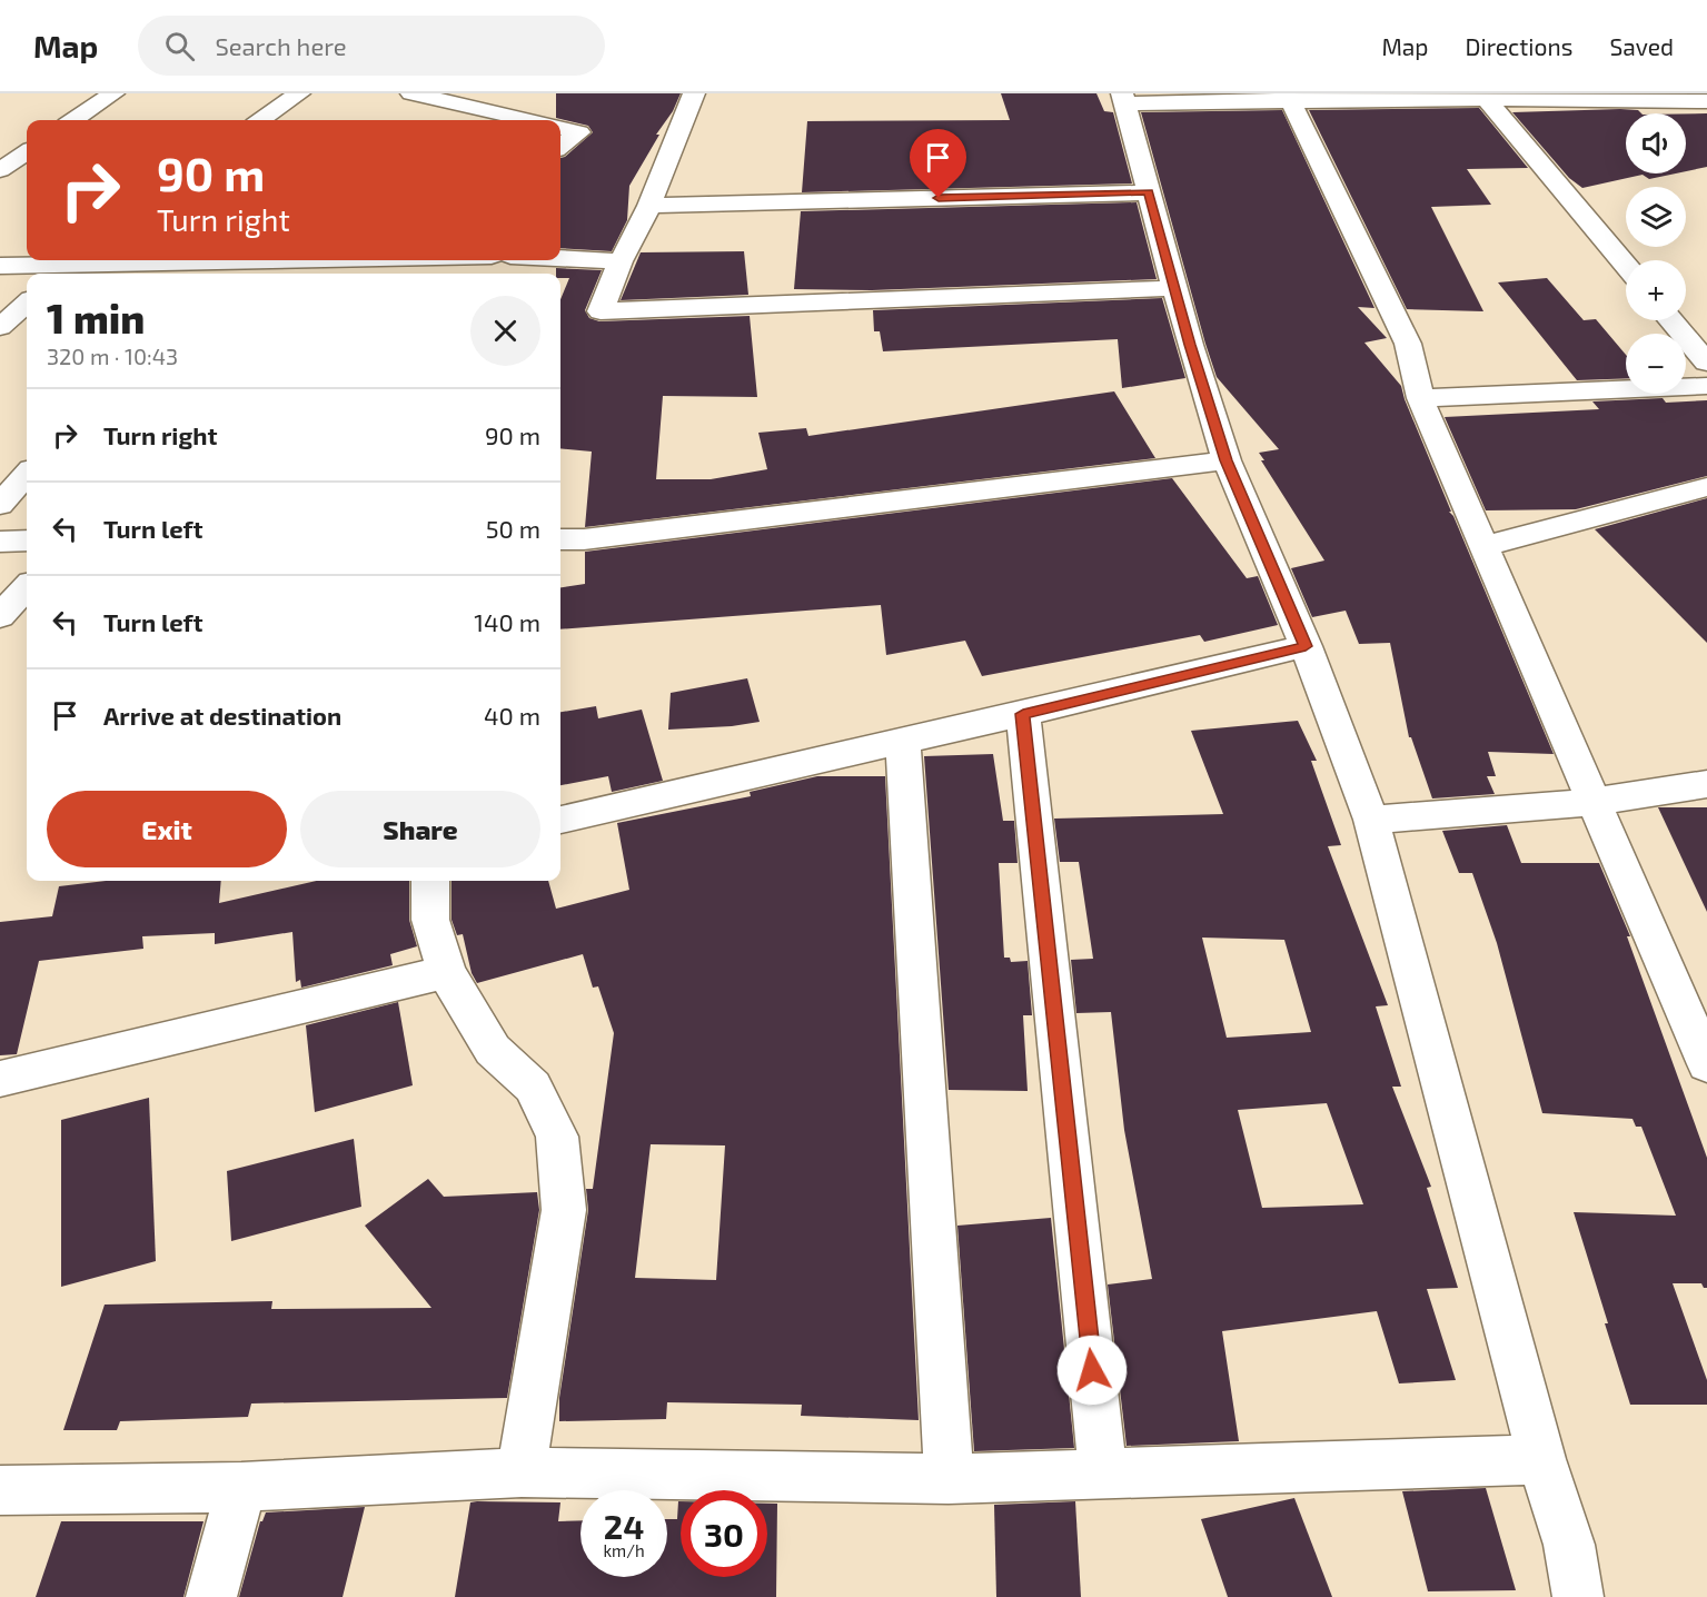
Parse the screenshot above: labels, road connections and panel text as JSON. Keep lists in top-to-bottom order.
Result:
{
  "page": {
    "header": "Map",
    "search": "Search here",
    "nav": ["Map", "Directions", "Saved"],
    "map_buttons": ["+", "−"],
    "turn": ["90 m", "Turn right"],
    "heading": ["1 min", "320 m · 10:43"],
    "list": [
      {
        "name": "Turn right",
        "value": "90 m"
      },
      {
        "name": "Turn left",
        "value": "50 m"
      },
      {
        "name": "Turn left",
        "value": "140 m"
      },
      {
        "name": "Arrive at destination",
        "value": "40 m"
      }
    ],
    "buttons": ["Exit", "Share"],
    "speed": "24 km/h",
    "limit": "30"
  }
}
